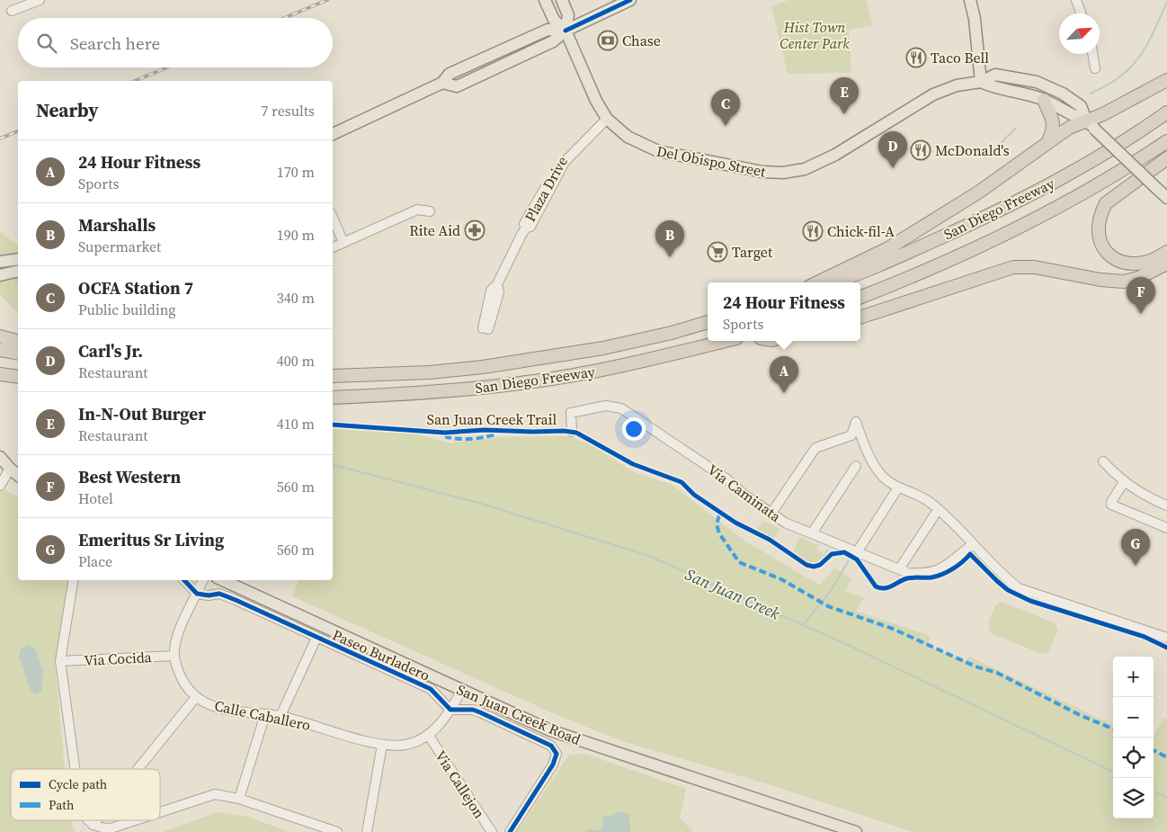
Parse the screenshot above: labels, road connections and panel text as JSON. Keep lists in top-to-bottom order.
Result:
{
  "streets": {
    "highway": ["San Diego Freeway"],
    "main road": ["Del Obispo Street", "San Juan Creek Road"],
    "street": [
      "Plaza Drive",
      "Via Caminata",
      "Paseo Burladero",
      "Via Cocida",
      "Calle Caballero",
      "Via Callejon"
    ],
    "cycle path": ["San Juan Creek Trail"]
  },
  "crossings": [
    ["Del Obispo Street", "Plaza Drive"],
    ["Paseo Burladero", "Via Cocida"],
    ["Paseo Burladero", "Calle Caballero"],
    ["Via Cocida", "Calle Caballero"],
    ["San Juan Creek Road", "Calle Caballero"],
    ["Calle Caballero", "Via Callejon"]
  ],
  "water": ["San Juan Creek"],
  "parks": ["Hist Town Center Park"],
  "places": {
    "bank": ["Chase"],
    "restaurant": ["Taco Bell", "McDonald's", "Chick-fil-A"],
    "pharmacy": ["Rite Aid"],
    "supermarket": ["Target"]
  },
  "legend": ["Cycle path", "Path"],
  "north": "top right",
  "page": {
    "search": "Search here",
    "pins": [
      "E",
      "C",
      "D",
      "B",
      "F",
      "A",
      "G"
    ],
    "heading": ["Nearby", "7 results"],
    "list": [
      {
        "mark": "A",
        "name": "24 Hour Fitness",
        "note": "Sports",
        "value": "170 m"
      },
      {
        "mark": "B",
        "name": "Marshalls",
        "note": "Supermarket",
        "value": "190 m"
      },
      {
        "mark": "C",
        "name": "OCFA Station 7",
        "note": "Public building",
        "value": "340 m"
      },
      {
        "mark": "D",
        "name": "Carl's Jr.",
        "note": "Restaurant",
        "value": "400 m"
      },
      {
        "mark": "E",
        "name": "In-N-Out Burger",
        "note": "Restaurant",
        "value": "410 m"
      },
      {
        "mark": "F",
        "name": "Best Western",
        "note": "Hotel",
        "value": "560 m"
      },
      {
        "mark": "G",
        "name": "Emeritus Sr Living",
        "note": "Place",
        "value": "560 m"
      }
    ],
    "popup": ["24 Hour Fitness", "Sports"],
    "map_buttons": ["+", "−"]
  }
}
